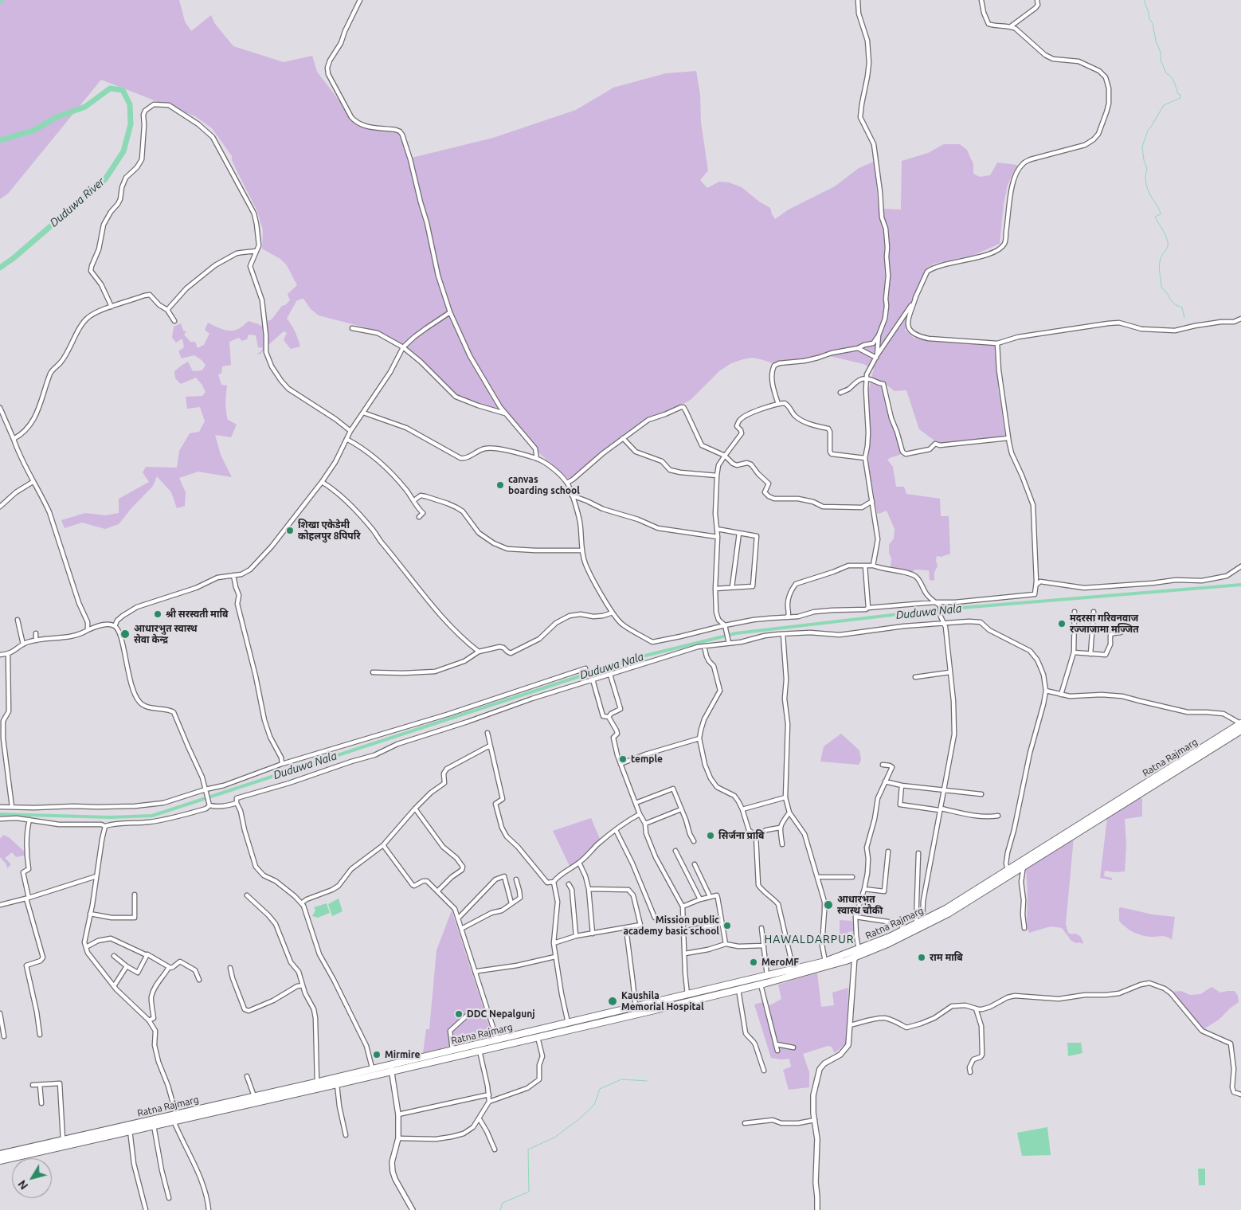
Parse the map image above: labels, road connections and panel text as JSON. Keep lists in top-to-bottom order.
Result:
{
  "streets": {
    "highway": ["Ratna Rajmarg"]
  },
  "districts": ["HAWALDARPUR"],
  "water": ["Duduwa River", "Duduwa Nala"],
  "places": [
    "canvas boarding school",
    "शिखा एकेडेमी कोहलपुर 8पिपरि",
    "श्री सरस्वती माबि",
    "मदरसा गरिवनवाज रज्जाजामा मज्जित",
    "आधारभुत स्वास्थ सेवा केन्द्र",
    "temple",
    "सिर्जना प्राबि",
    "आधारभुत स्वास्थ चौकी",
    "Mission public academy basic school",
    "राम माबि",
    "MeroMF",
    "Kaushila Memorial Hospital",
    "DDC Nepalgunj",
    "Mirmire"
  ],
  "north": "bottom left"
}
